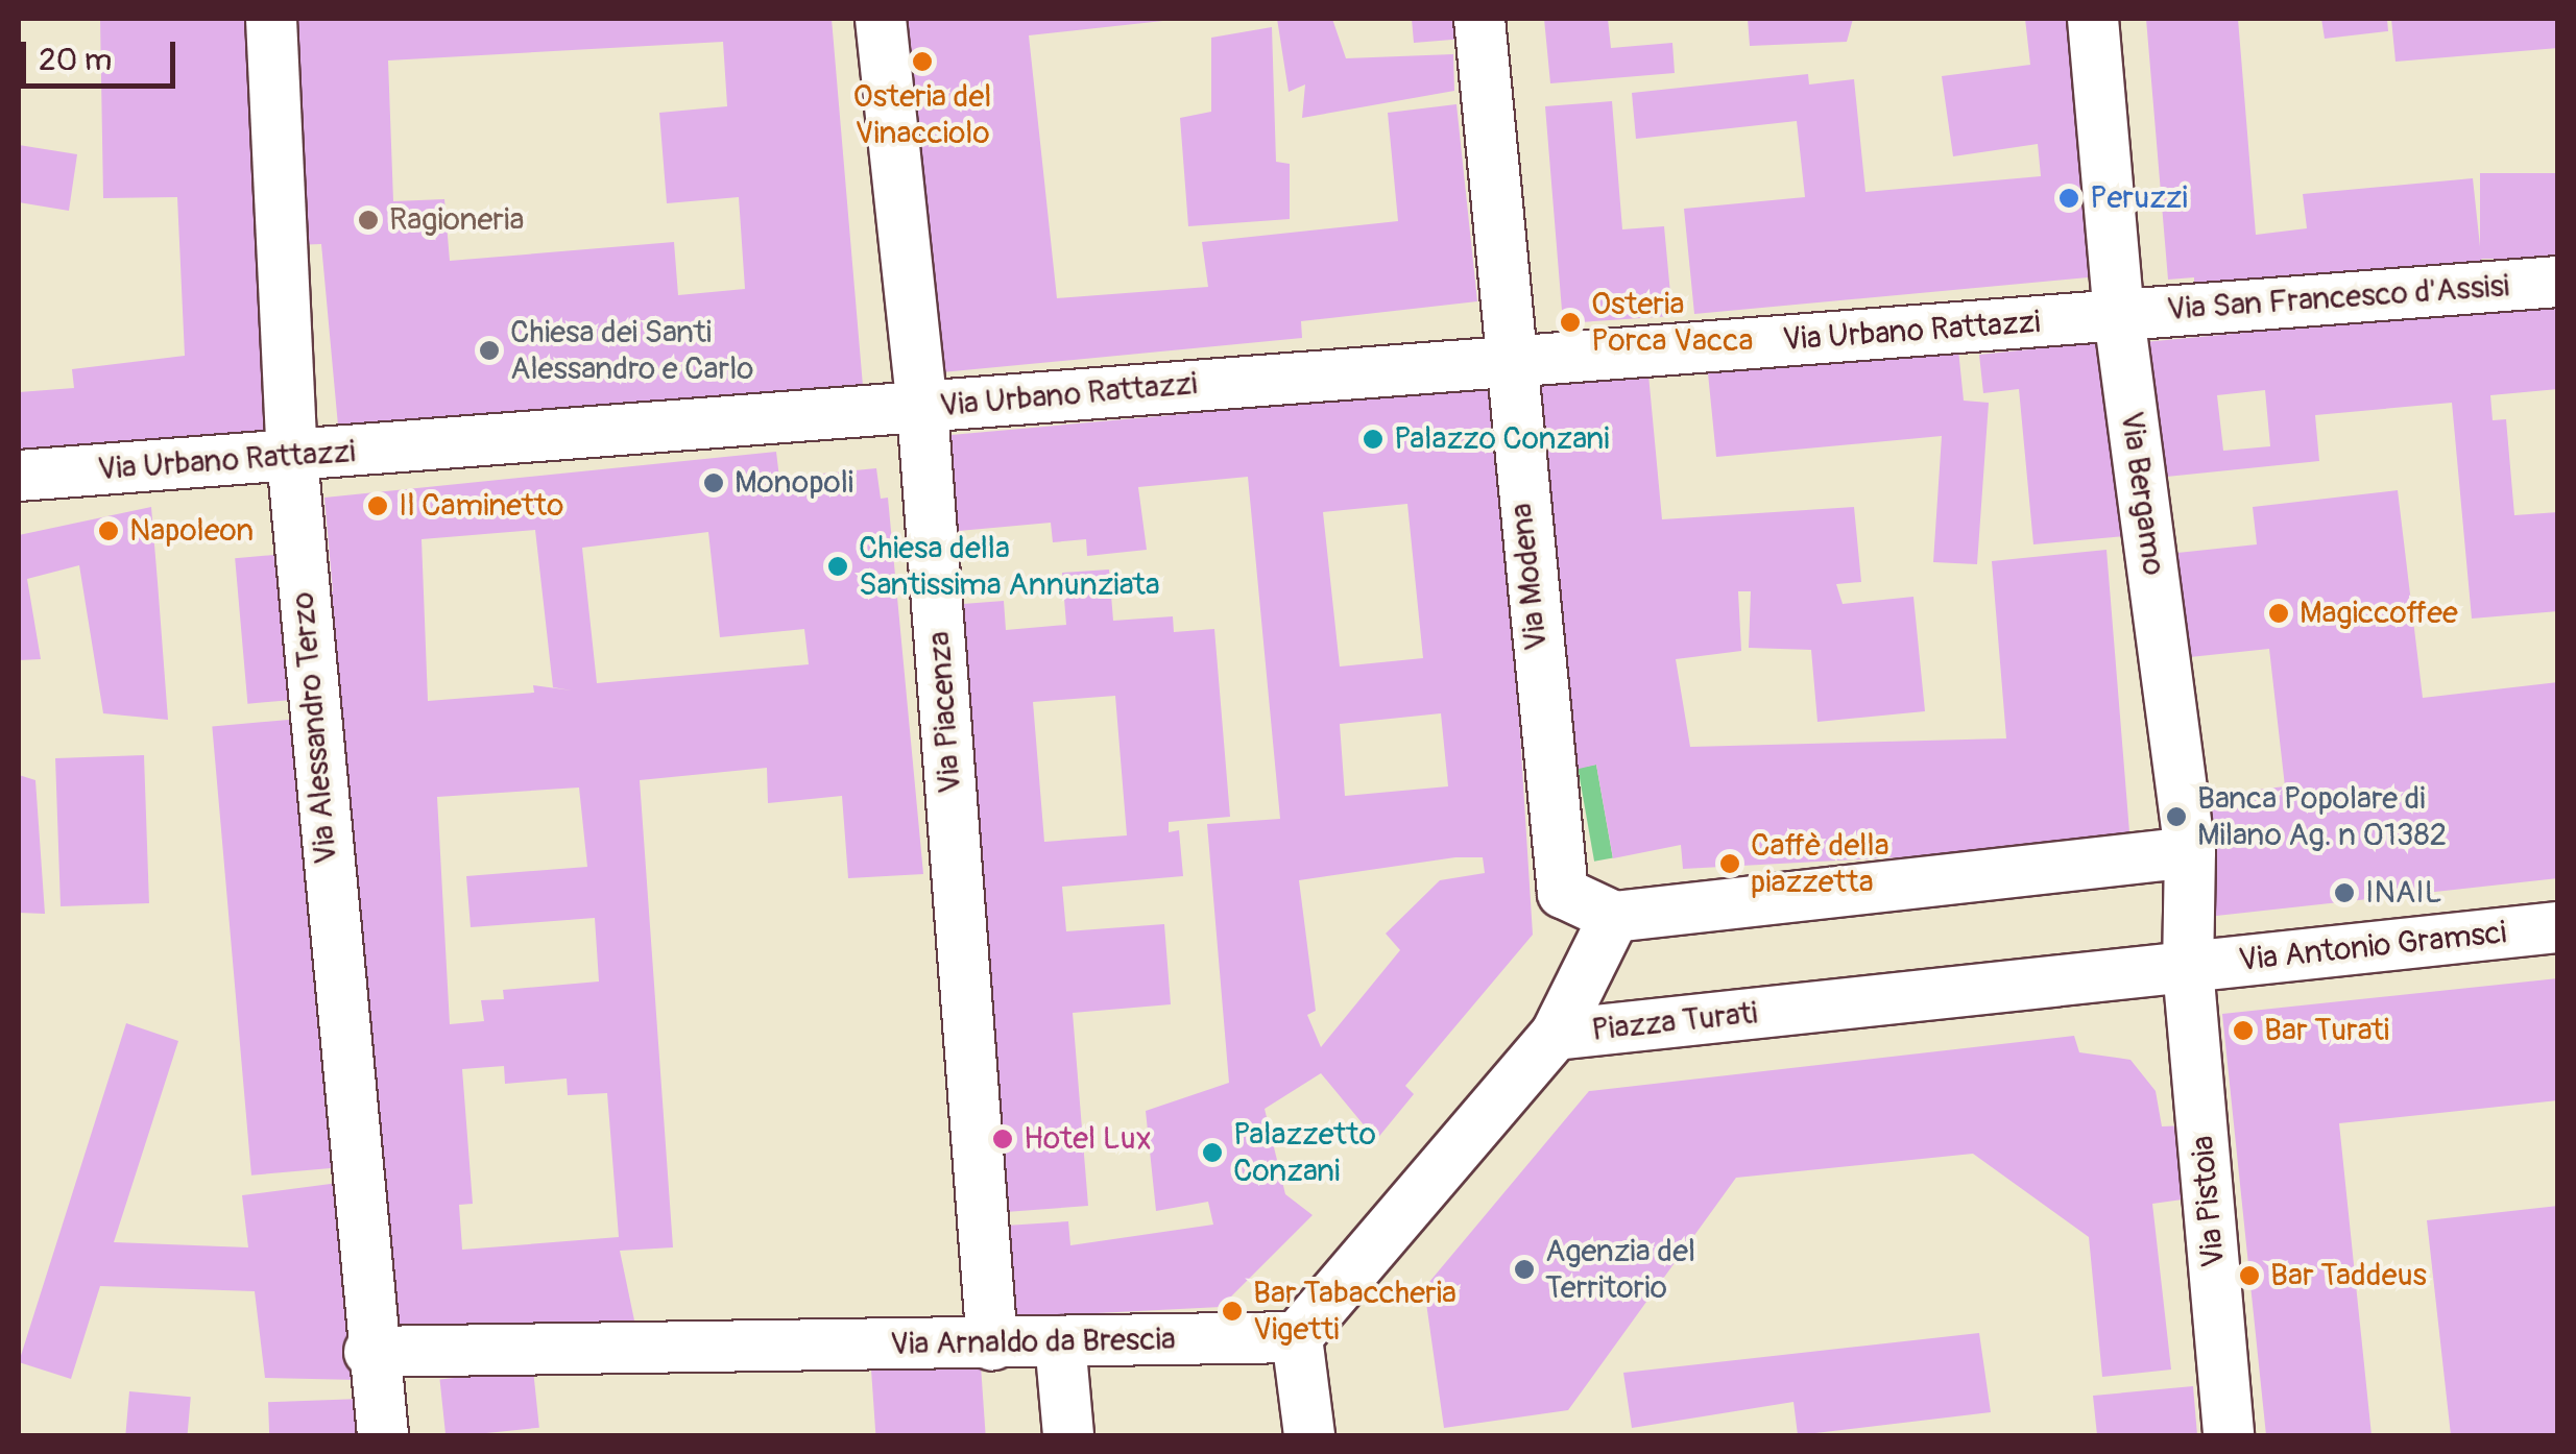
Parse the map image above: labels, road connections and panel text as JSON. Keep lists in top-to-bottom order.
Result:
{
  "streets": {
    "street": [
      "Via San Francesco d'Assisi",
      "Via Urbano Rattazzi",
      "Via Bergamo",
      "Via Modena",
      "Via Piacenza",
      "Via Alessandro Terzo",
      "Via Antonio Gramsci",
      "Piazza Turati",
      "Via Pistoia",
      "Via Arnaldo da Brescia"
    ]
  },
  "crossings": [
    ["Via San Francesco d'Assisi", "Via Urbano Rattazzi"],
    ["Via San Francesco d'Assisi", "Via Bergamo"],
    ["Via Urbano Rattazzi", "Via Bergamo"],
    ["Via Urbano Rattazzi", "Via Modena"],
    ["Via Urbano Rattazzi", "Via Piacenza"],
    ["Via Urbano Rattazzi", "Via Alessandro Terzo"],
    ["Via Bergamo", "Via Antonio Gramsci"],
    ["Via Bergamo", "Piazza Turati"],
    ["Via Bergamo", "Via Pistoia"],
    ["Via Modena", "Piazza Turati"],
    ["Via Piacenza", "Via Arnaldo da Brescia"],
    ["Via Alessandro Terzo", "Via Arnaldo da Brescia"],
    ["Via Antonio Gramsci", "Piazza Turati"],
    ["Via Antonio Gramsci", "Via Pistoia"],
    ["Piazza Turati", "Via Pistoia"]
  ],
  "places": [
    "Osteria del Vinacciolo",
    "Peruzzi",
    "Ragioneria",
    "Osteria Porca Vacca",
    "Chiesa dei Santi Alessandro e Carlo",
    "Palazzo Conzani",
    "Monopoli",
    "Il Caminetto",
    "Napoleon",
    "Chiesa della Santissima Annunziata",
    "Magiccoffee",
    "Banca Popolare di Milano Ag. n 01382",
    "Caffè della piazzetta",
    "INAIL",
    "Bar Turati",
    "Hotel Lux",
    "Palazzetto Conzani",
    "Agenzia del Territorio",
    "Bar Taddeus",
    "Bar Tabaccheria Vigetti"
  ],
  "scale_bar": "20 m"
}
